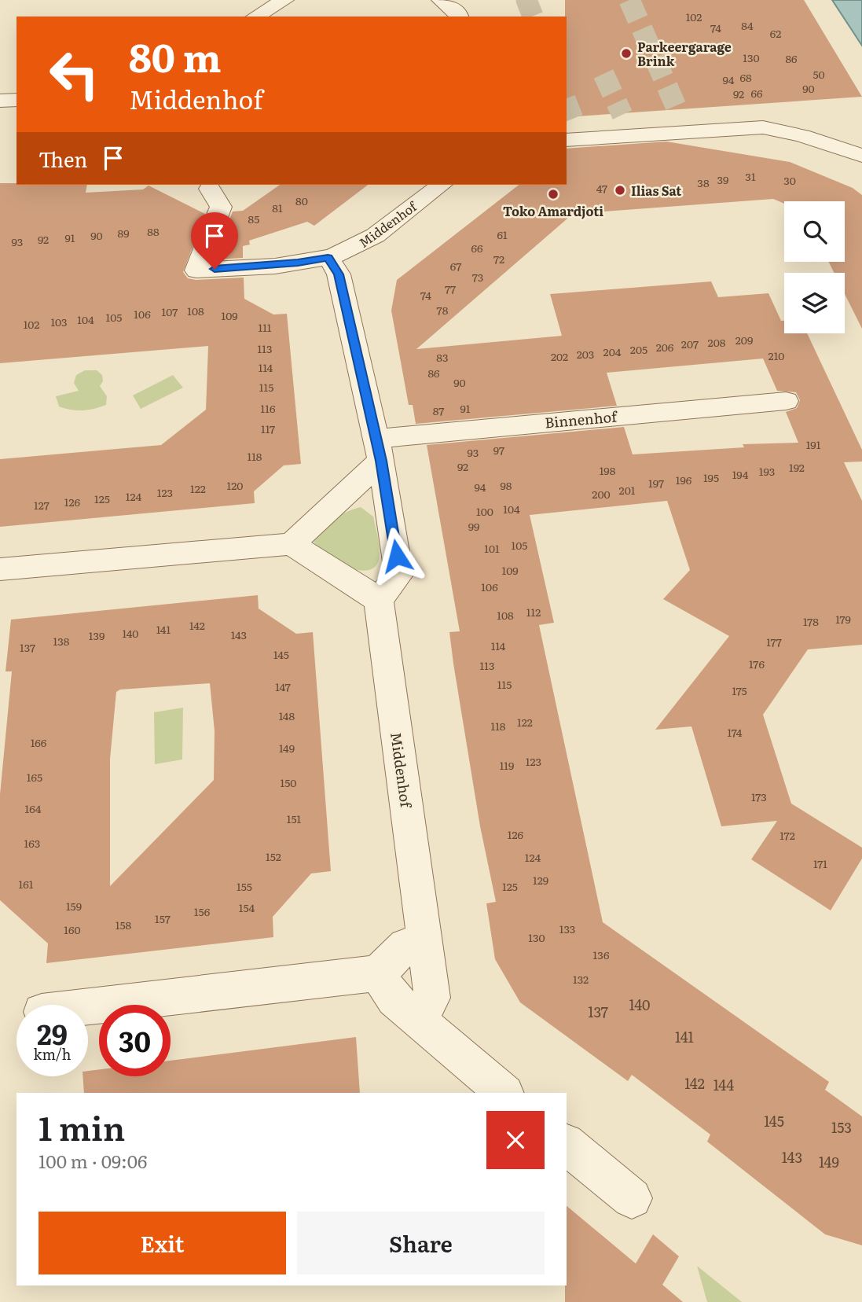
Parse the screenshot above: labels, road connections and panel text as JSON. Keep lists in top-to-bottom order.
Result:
{
  "streets": {
    "street": ["Middenhof", "Binnenhof"]
  },
  "places": ["Parkeergarage Brink", "Ilias Sat", "Toko Amardjoti"],
  "house_numbers": [
    "102",
    "84",
    "74",
    "62",
    "130",
    "86",
    "50",
    "68",
    "94",
    "90",
    "66",
    "92",
    "31",
    "39",
    "30",
    "38",
    "47",
    "80",
    "81",
    "85",
    "88",
    "89",
    "61",
    "90",
    "91",
    "92",
    "93",
    "66",
    "72",
    "67",
    "73",
    "77",
    "74",
    "78",
    "108",
    "107",
    "106",
    "109",
    "105",
    "104",
    "103",
    "102",
    "111",
    "209",
    "208",
    "207",
    "206",
    "113",
    "205",
    "204",
    "203",
    "210",
    "202",
    "83",
    "114",
    "86",
    "90",
    "115",
    "116",
    "91",
    "87",
    "117",
    "191",
    "97",
    "93",
    "118",
    "92",
    "192",
    "198",
    "193",
    "194",
    "195",
    "196",
    "197",
    "120",
    "98",
    "94",
    "122",
    "201",
    "123",
    "200",
    "124",
    "125",
    "126",
    "127",
    "104",
    "100",
    "99",
    "105",
    "101",
    "109",
    "106",
    "112",
    "108",
    "179",
    "178",
    "142",
    "141",
    "140",
    "143",
    "139",
    "138",
    "177",
    "114",
    "137",
    "145",
    "176",
    "113",
    "115",
    "147",
    "175",
    "148",
    "122",
    "118",
    "174",
    "166",
    "149",
    "123",
    "119",
    "165",
    "150",
    "173",
    "164",
    "151",
    "126",
    "172",
    "163",
    "152",
    "124",
    "171",
    "129",
    "161",
    "155",
    "125",
    "159",
    "154",
    "156",
    "157",
    "158",
    "133",
    "160",
    "130",
    "136",
    "132",
    "140",
    "137",
    "141",
    "142",
    "144",
    "145",
    "153",
    "143",
    "149"
  ],
  "page": {
    "turn": ["80 m", "Middenhof"],
    "then": "Then",
    "speed": "29 km/h",
    "limit": "30",
    "heading": ["1 min", "100 m · 09:06"],
    "buttons": ["Exit", "Share"]
  }
}
